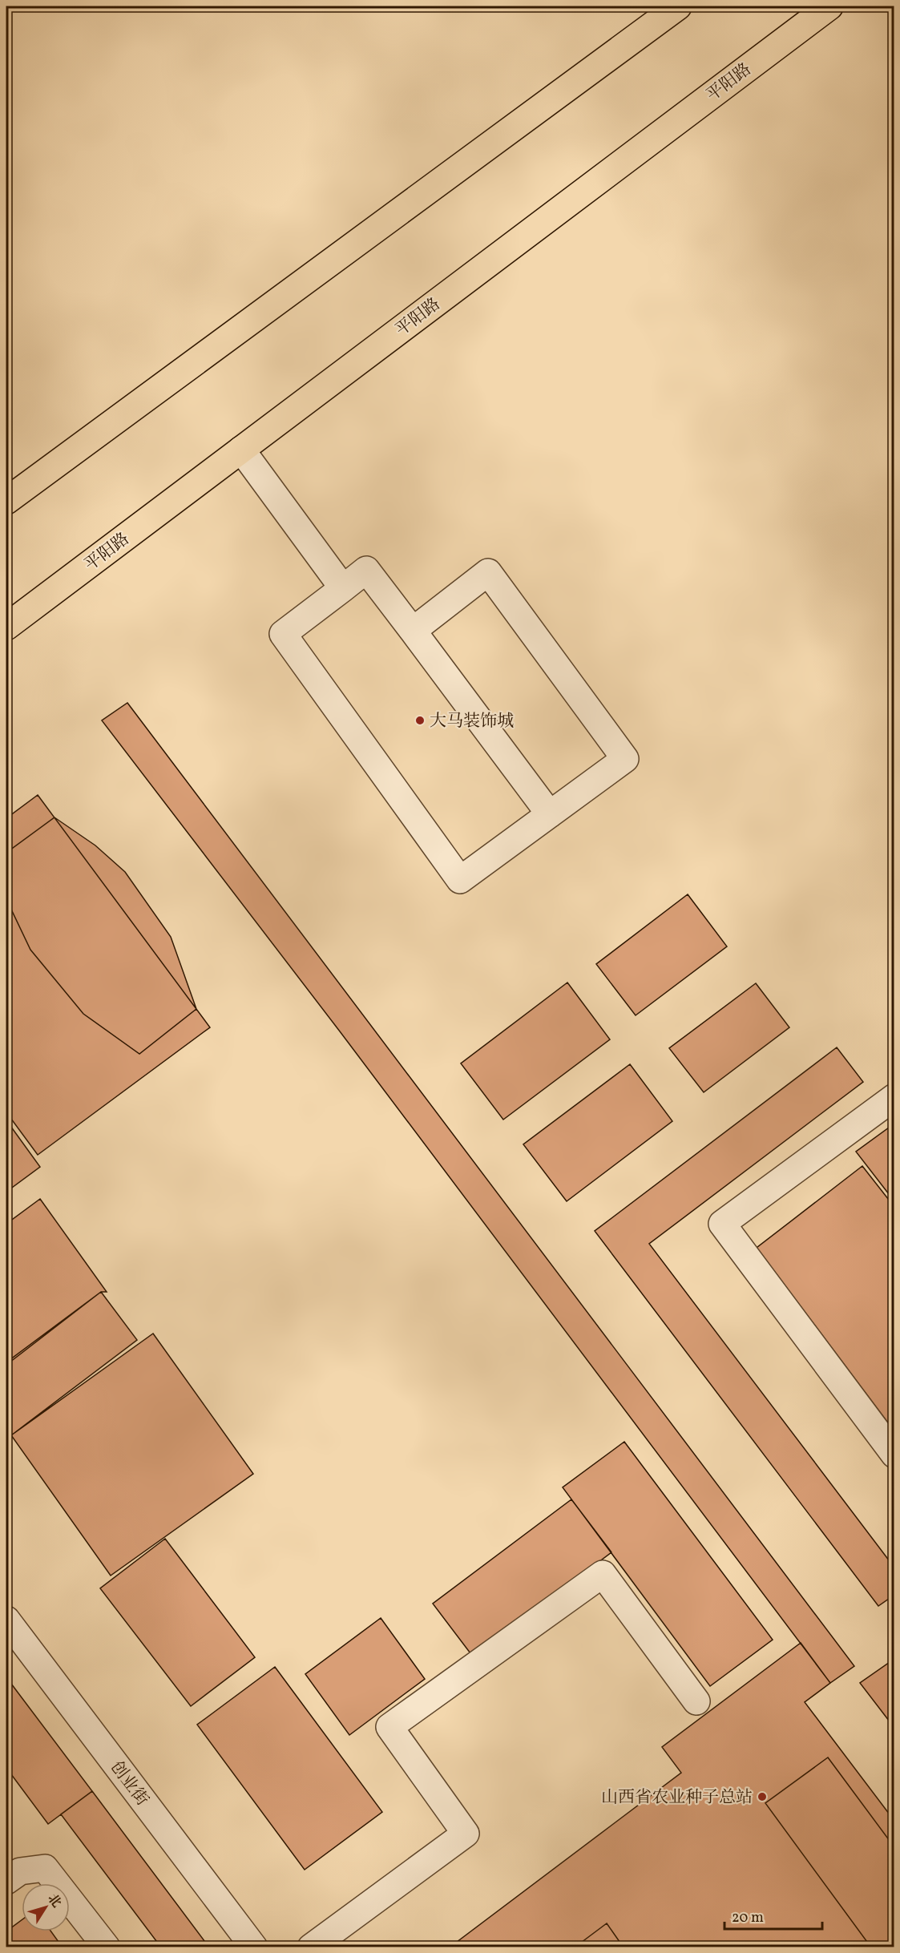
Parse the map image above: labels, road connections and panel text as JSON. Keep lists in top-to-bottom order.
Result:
{
  "streets": {
    "main road": ["平阳路"],
    "street": ["创业街"]
  },
  "places": ["大马装饰城", "山西省农业种子总站"],
  "scale_bar": "20 m",
  "north": "top right"
}
